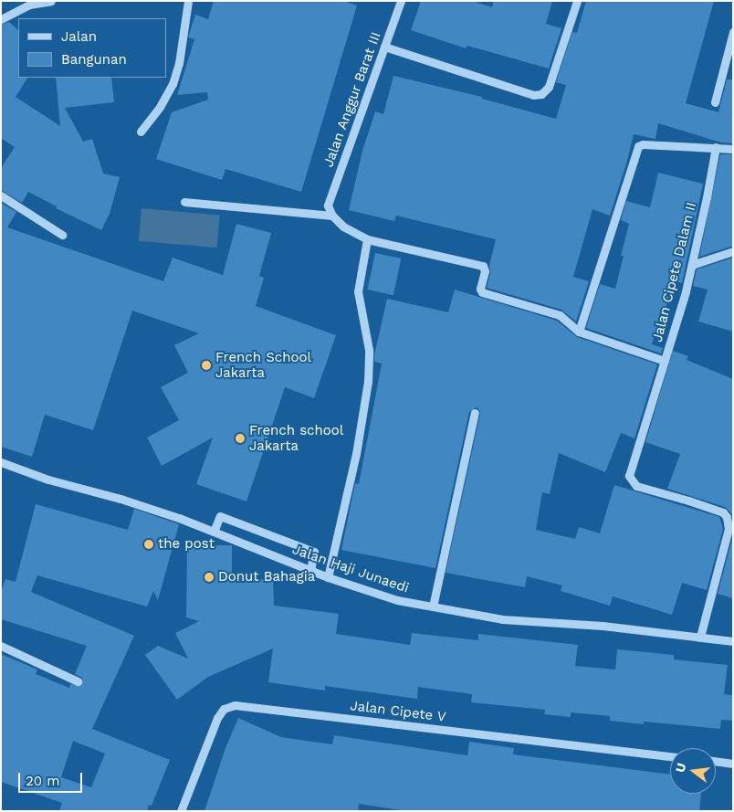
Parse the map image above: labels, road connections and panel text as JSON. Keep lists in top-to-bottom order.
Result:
{
  "streets": {
    "street": [
      "Jalan Anggur Barat III",
      "Jalan Cipete Dalam II",
      "Jalan Haji Junaedi",
      "Jalan Cipete V"
    ]
  },
  "places": [
    "French School Jakarta",
    "French school Jakarta",
    "the post",
    "Donut Bahagia"
  ],
  "legend": ["Jalan", "Bangunan"],
  "scale_bar": "20 m",
  "north": "left"
}
